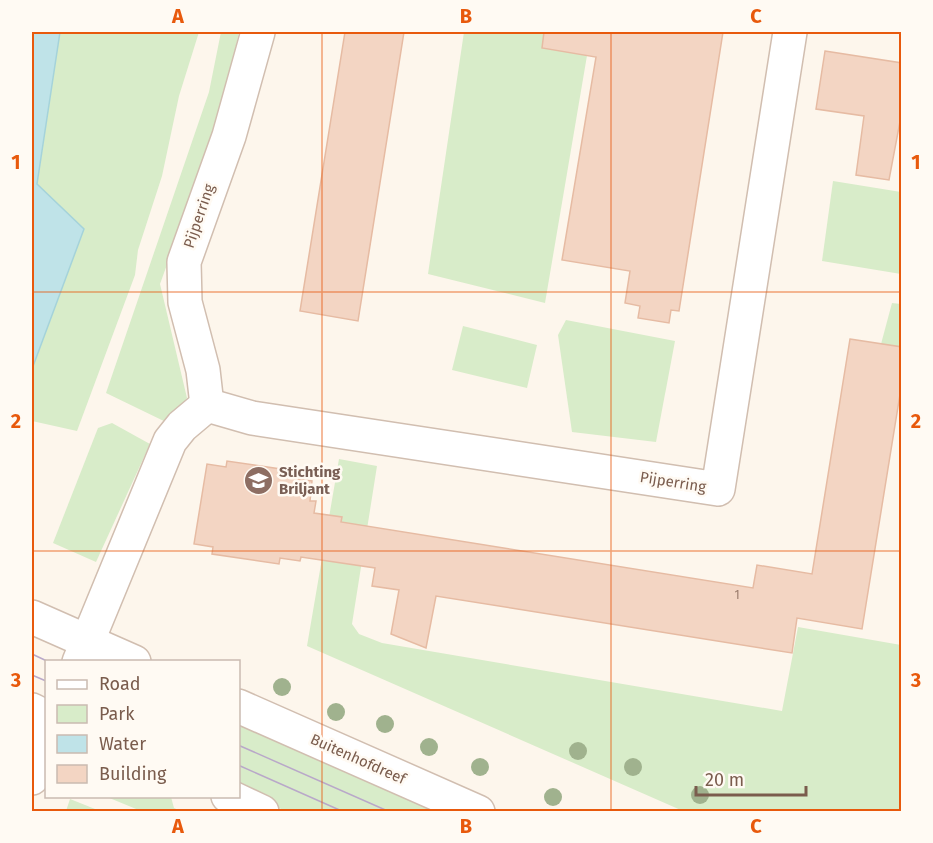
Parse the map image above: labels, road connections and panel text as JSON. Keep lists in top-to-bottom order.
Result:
{
  "streets": {
    "street": ["Pijperring", "Buitenhofdreef"]
  },
  "places": {
    "school or university": ["Stichting Briljant"]
  },
  "house_numbers": ["1"],
  "legend": [
    "Road",
    "Park",
    "Water",
    "Building"
  ],
  "scale_bar": "20 m",
  "grid": {
    "columns": ["A", "B", "C"],
    "rows": ["1", "2", "3"]
  }
}
